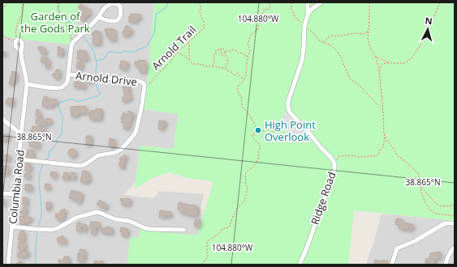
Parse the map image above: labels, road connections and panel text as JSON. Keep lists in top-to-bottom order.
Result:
{
  "streets": {
    "street": ["Arnold Drive", "Columbia Road", "Ridge Road"],
    "path": ["Arnold Trail"]
  },
  "crossings": [
    ["Arnold Drive", "Columbia Road"]
  ],
  "parks": ["Garden of the Gods Park"],
  "places": ["High Point Overlook"],
  "north": "top",
  "coordinates": ["104.880°W", "38.865°N"]
}
